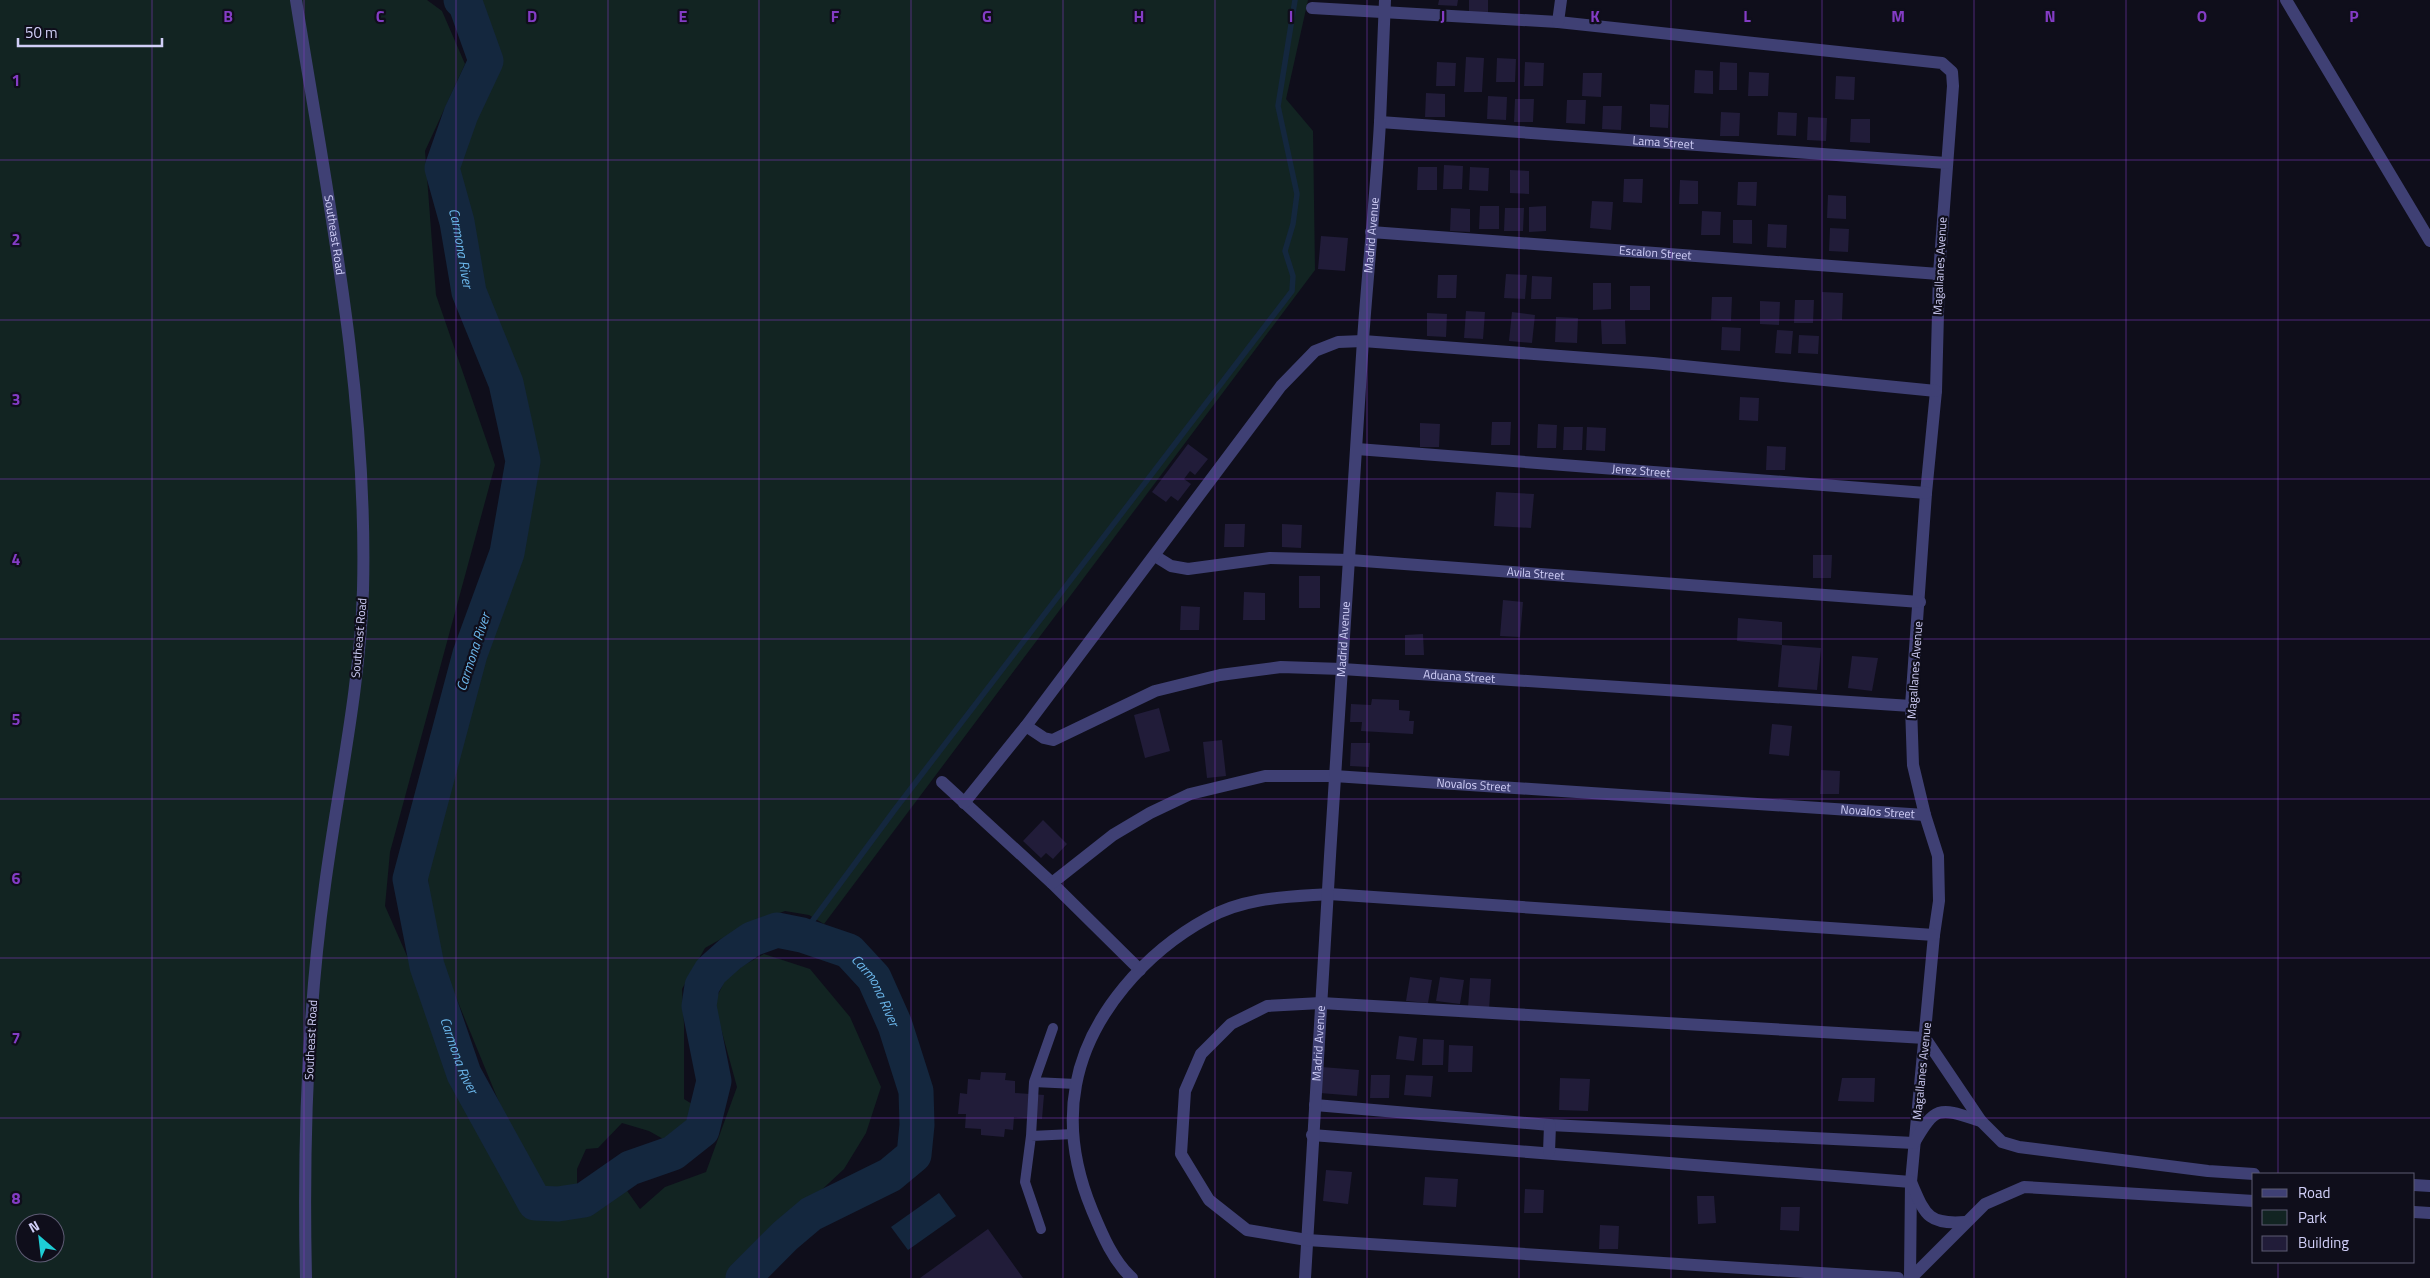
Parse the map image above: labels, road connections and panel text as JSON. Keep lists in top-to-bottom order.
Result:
{
  "streets": {
    "street": [
      "Lama Street",
      "Southeast Road",
      "Madrid Avenue",
      "Escalon Street",
      "Magallanes Avenue",
      "Jerez Street",
      "Avila Street",
      "Aduana Street",
      "Novalos Street"
    ]
  },
  "crossings": [
    ["Lama Street", "Madrid Avenue"],
    ["Lama Street", "Magallanes Avenue"],
    ["Madrid Avenue", "Escalon Street"],
    ["Madrid Avenue", "Jerez Street"],
    ["Madrid Avenue", "Avila Street"],
    ["Madrid Avenue", "Aduana Street"],
    ["Madrid Avenue", "Novalos Street"],
    ["Escalon Street", "Magallanes Avenue"],
    ["Magallanes Avenue", "Jerez Street"],
    ["Magallanes Avenue", "Avila Street"],
    ["Magallanes Avenue", "Aduana Street"],
    ["Magallanes Avenue", "Novalos Street"]
  ],
  "water": ["Carmona River"],
  "legend": ["Road", "Park", "Building"],
  "scale_bar": "50 m",
  "north": "top left",
  "grid": {
    "columns": [
      "B",
      "C",
      "D",
      "E",
      "F",
      "G",
      "H",
      "I",
      "J",
      "K",
      "L",
      "M",
      "N",
      "O",
      "P"
    ],
    "rows": [
      "1",
      "2",
      "3",
      "4",
      "5",
      "6",
      "7",
      "8"
    ]
  }
}
